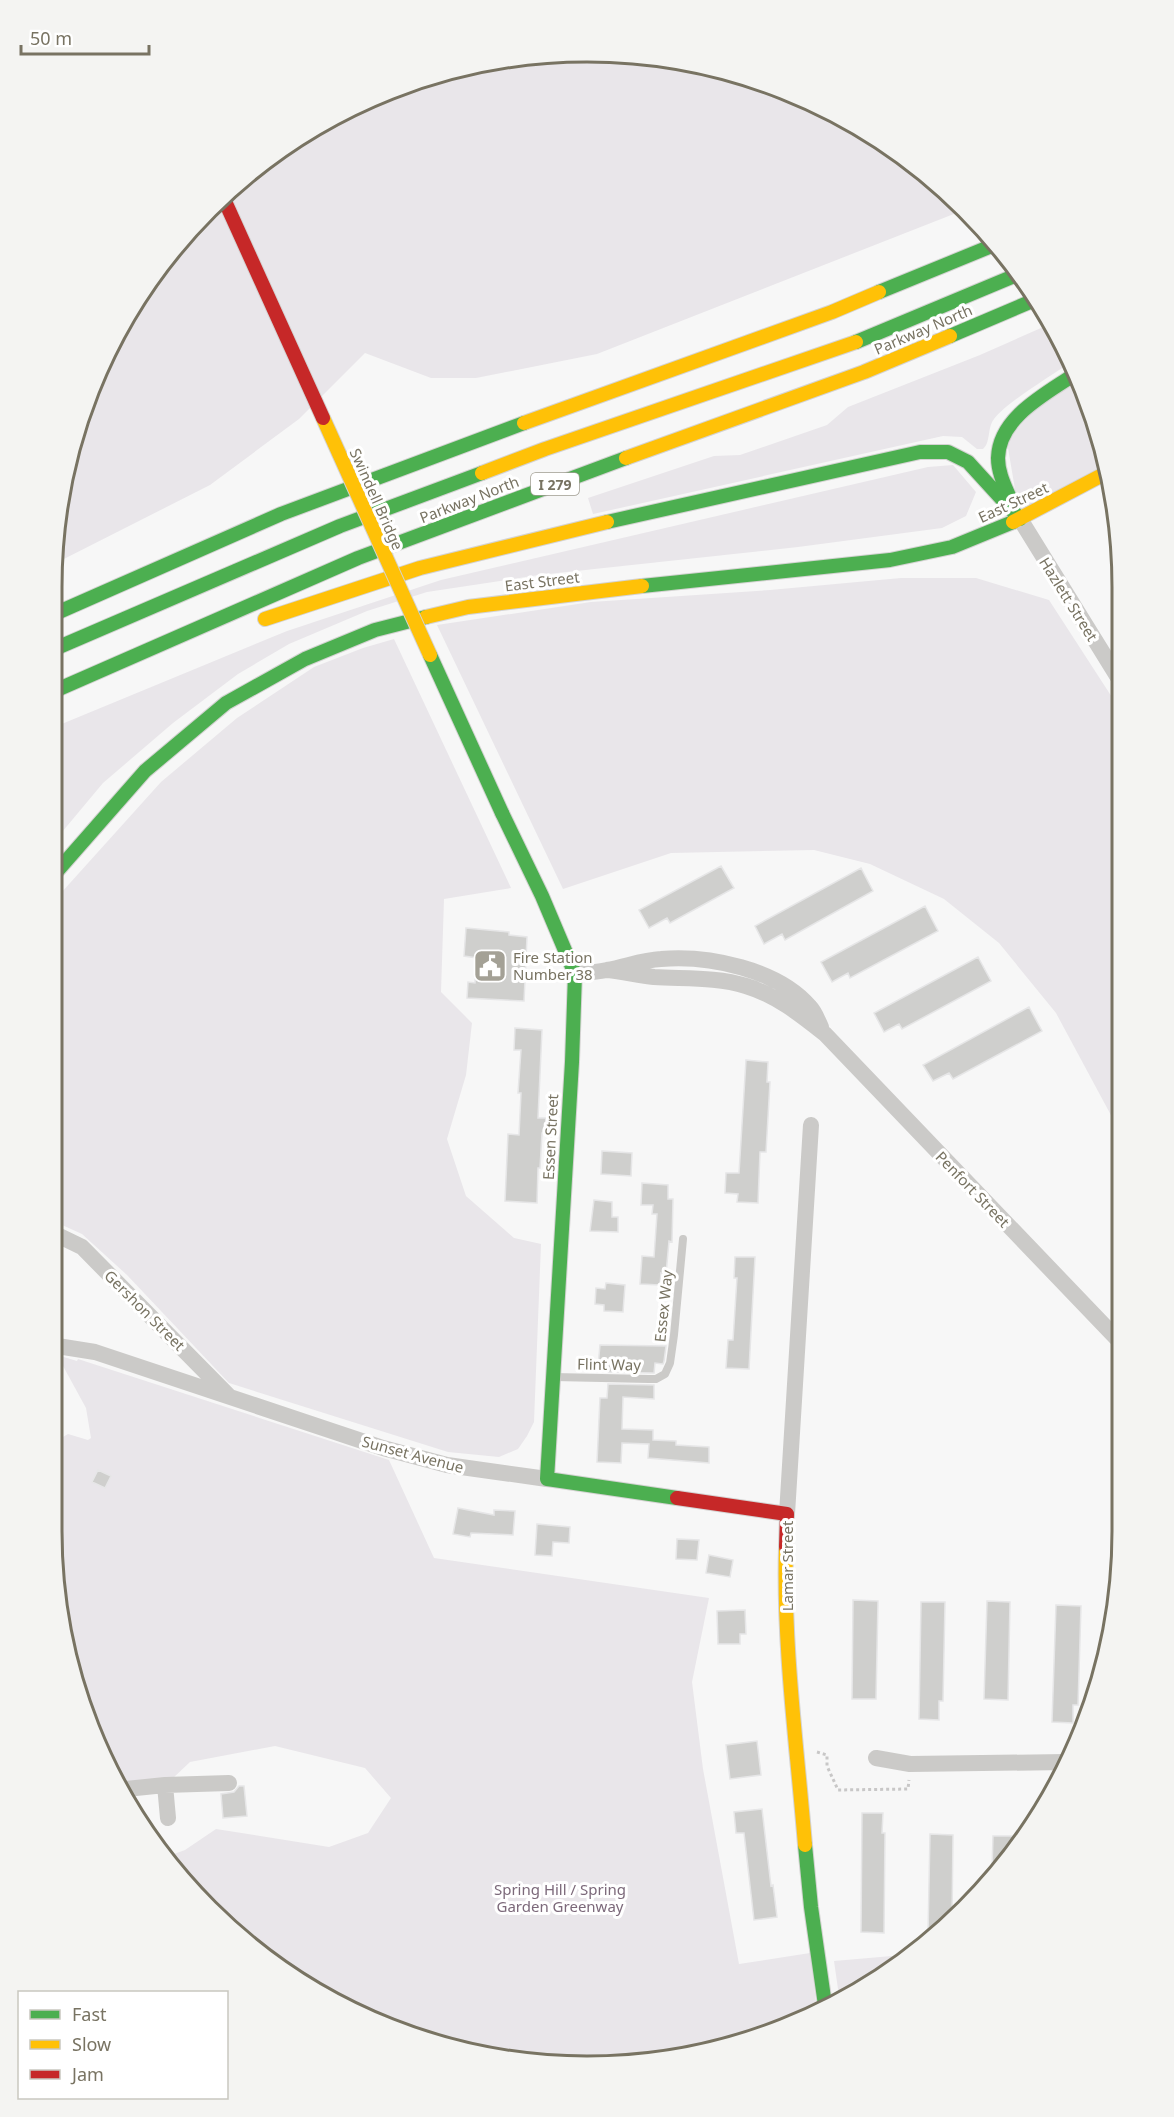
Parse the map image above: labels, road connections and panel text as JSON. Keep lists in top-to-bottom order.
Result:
{
  "streets": {
    "main road": [
      "Parkway North",
      "I 279",
      "Swindell Bridge",
      "East Street",
      "Essen Street",
      "Sunset Avenue",
      "Lamar Street"
    ],
    "street": ["Hazlett Street", "Penfort Street", "Gershon Street"],
    "lane": ["Essex Way", "Flint Way"]
  },
  "crossings": [
    ["Swindell Bridge", "Essen Street"],
    ["East Street", "Hazlett Street"],
    ["Essen Street", "Penfort Street"],
    ["Essen Street", "Flint Way"],
    ["Essen Street", "Sunset Avenue"],
    ["Essex Way", "Flint Way"],
    ["Gershon Street", "Sunset Avenue"],
    ["Sunset Avenue", "Lamar Street"]
  ],
  "parks": ["Spring Hill / Spring Garden Greenway"],
  "places": {
    "public building": ["Fire Station Number 38"]
  },
  "legend": ["Fast", "Slow", "Jam"],
  "scale_bar": "50 m"
}
